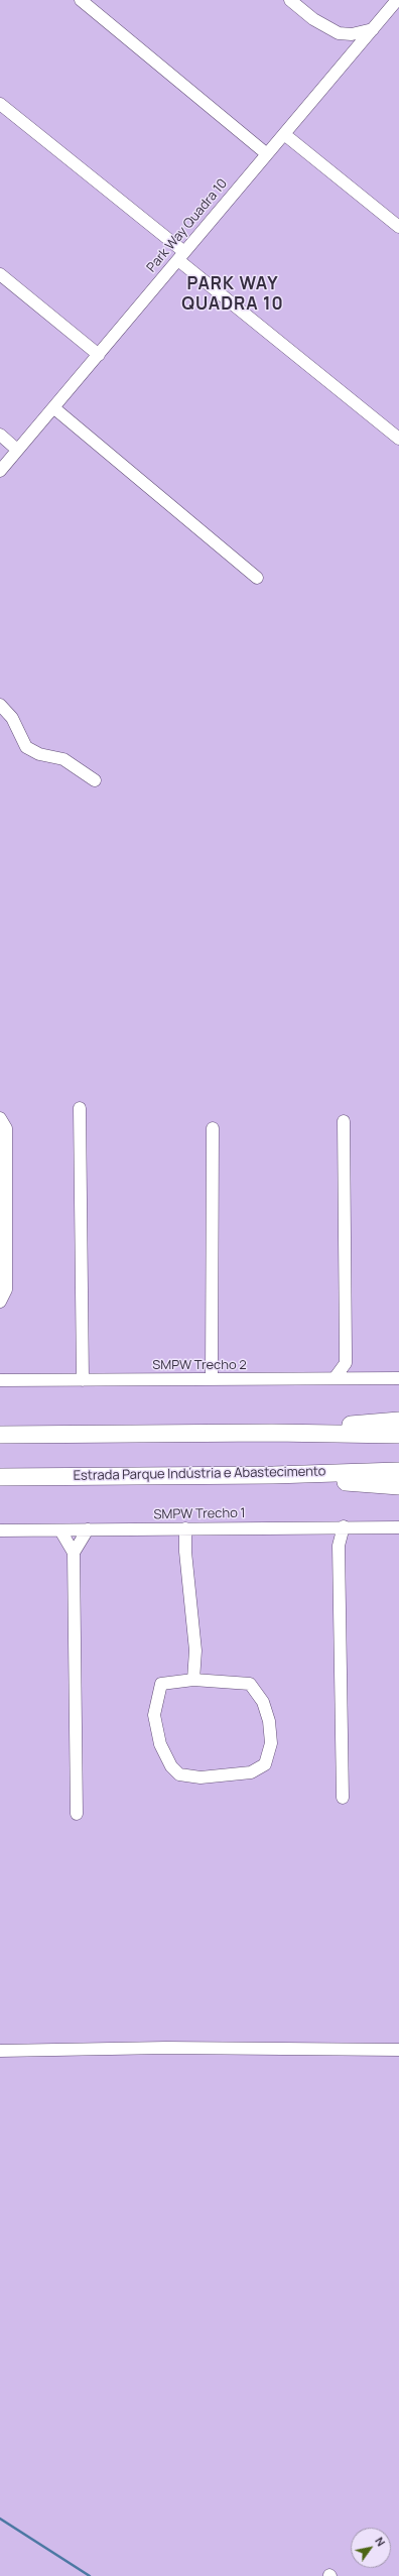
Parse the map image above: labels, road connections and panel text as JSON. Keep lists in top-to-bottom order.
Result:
{
  "streets": {
    "highway": ["Estrada Parque Indústria e Abastecimento"],
    "street": ["Park Way Quadra 10", "SMPW Trecho 2", "SMPW Trecho 1"]
  },
  "districts": ["PARK WAY QUADRA 10"],
  "north": "top right"
}
